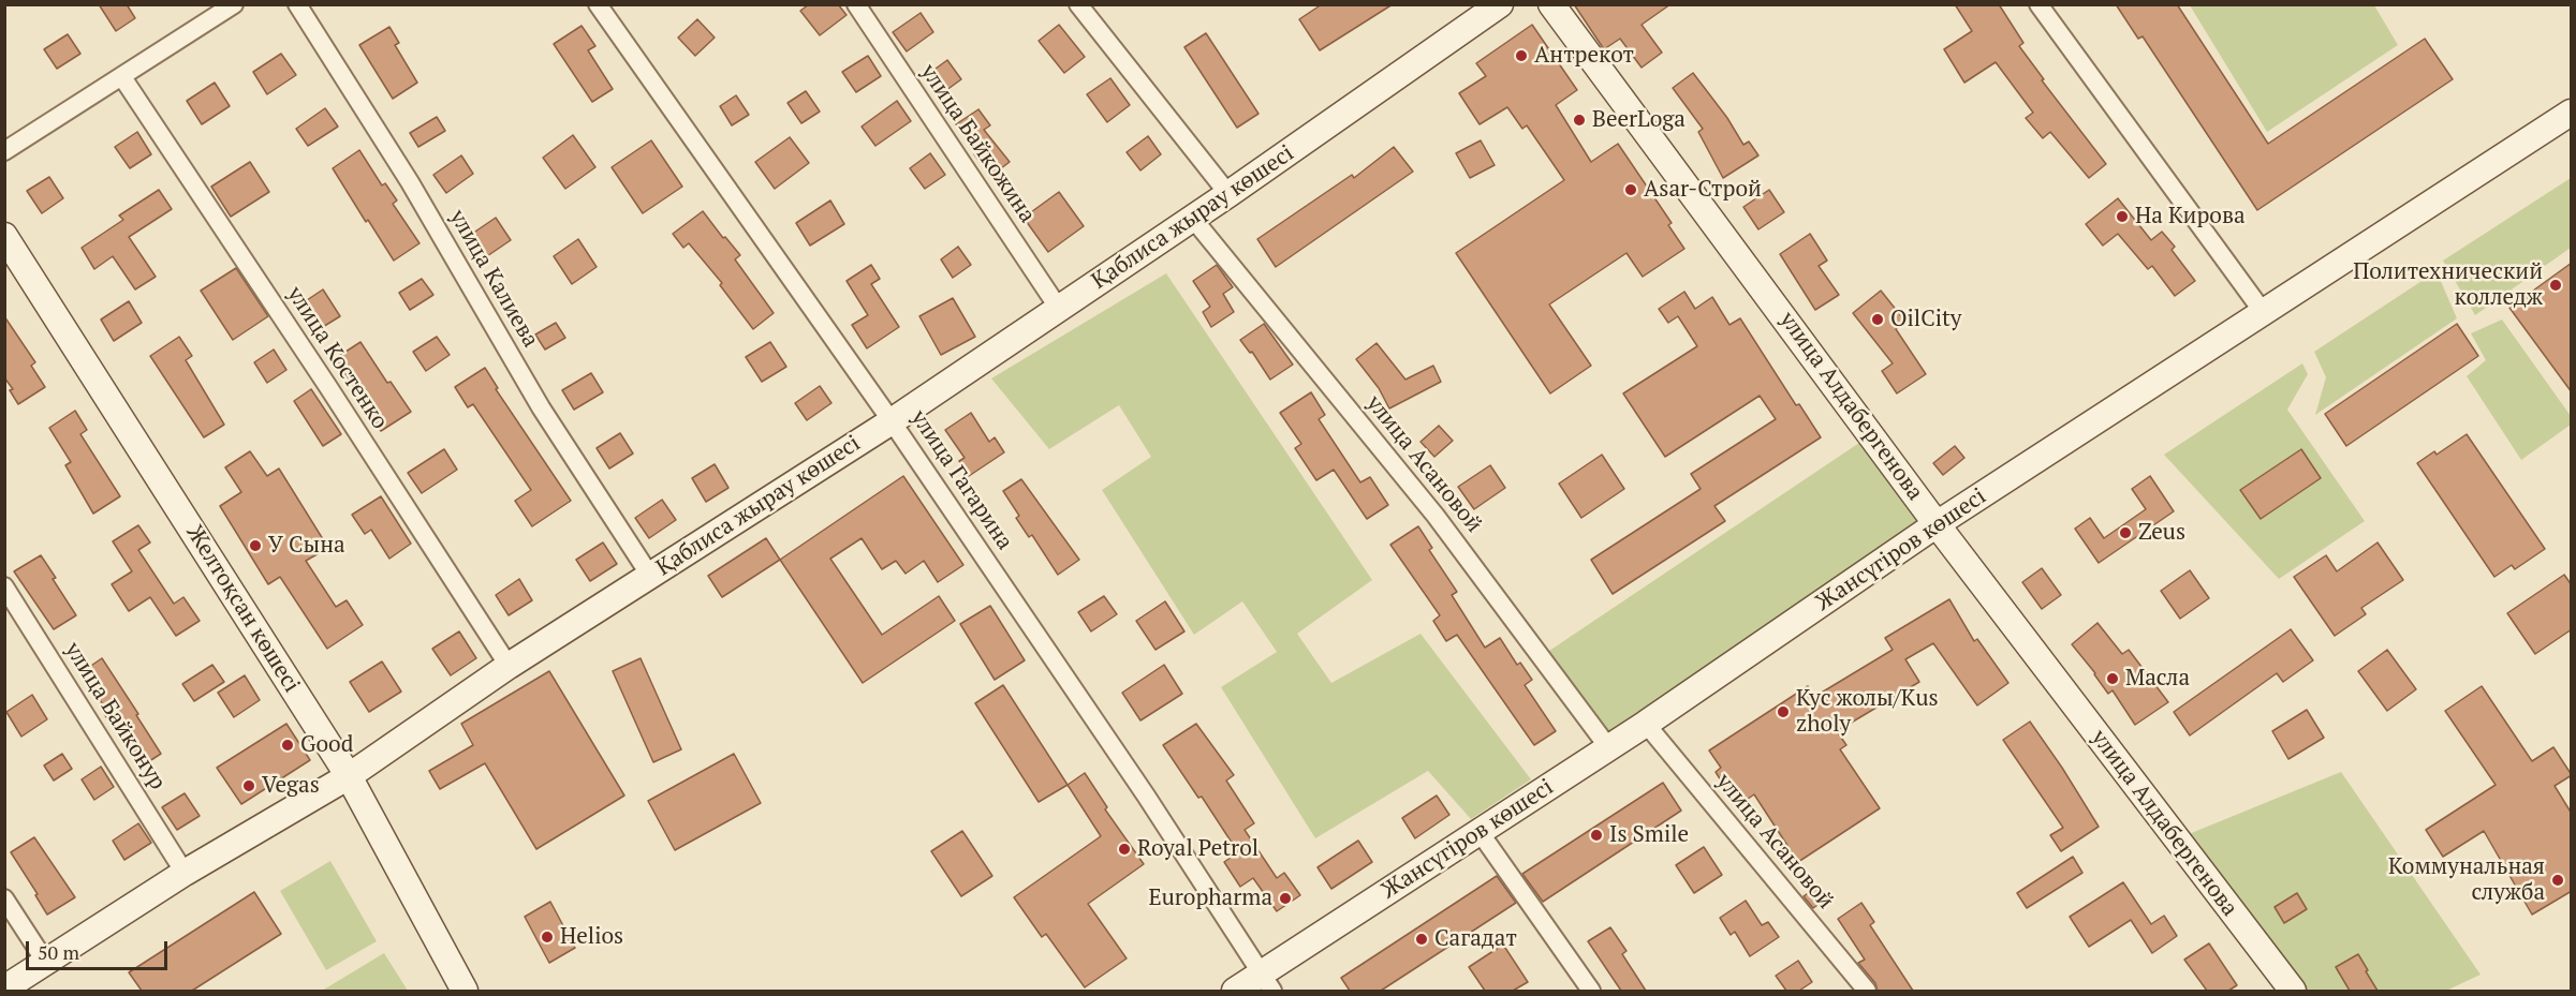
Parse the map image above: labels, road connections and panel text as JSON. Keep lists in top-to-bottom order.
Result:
{
  "streets": {
    "street": [
      "улица Байкожина",
      "Қаблиса жырау көшесі",
      "улица Калиева",
      "улица Костенко",
      "улица Алдабергенова",
      "улица Асановой",
      "улица Гагарина",
      "Жансүгіров көшесі",
      "Желтоқсан көшесі",
      "улица Байконур"
    ]
  },
  "crossings": [
    ["улица Байкожина", "Қаблиса жырау көшесі"],
    ["Қаблиса жырау көшесі", "улица Калиева"],
    ["Қаблиса жырау көшесі", "улица Костенко"],
    ["Қаблиса жырау көшесі", "улица Асановой"],
    ["Қаблиса жырау көшесі", "улица Гагарина"],
    ["Қаблиса жырау көшесі", "Желтоқсан көшесі"],
    ["Қаблиса жырау көшесі", "улица Байконур"],
    ["улица Алдабергенова", "Жансүгіров көшесі"],
    ["улица Асановой", "Жансүгіров көшесі"],
    ["улица Гагарина", "Жансүгіров көшесі"]
  ],
  "places": [
    "Антрекот",
    "BeerLoga",
    "Asar-Строй",
    "На Кирова",
    "Политехнический колледж",
    "OilCity",
    "Zeus",
    "У Сына",
    "Масла",
    "Кус жолы/Kus zholy",
    "Good",
    "Vegas",
    "Is Smile",
    "Royal Petrol",
    "Коммунальная служба",
    "Europharma",
    "Helios",
    "Сагадат"
  ],
  "scale_bar": "50 m"
}
